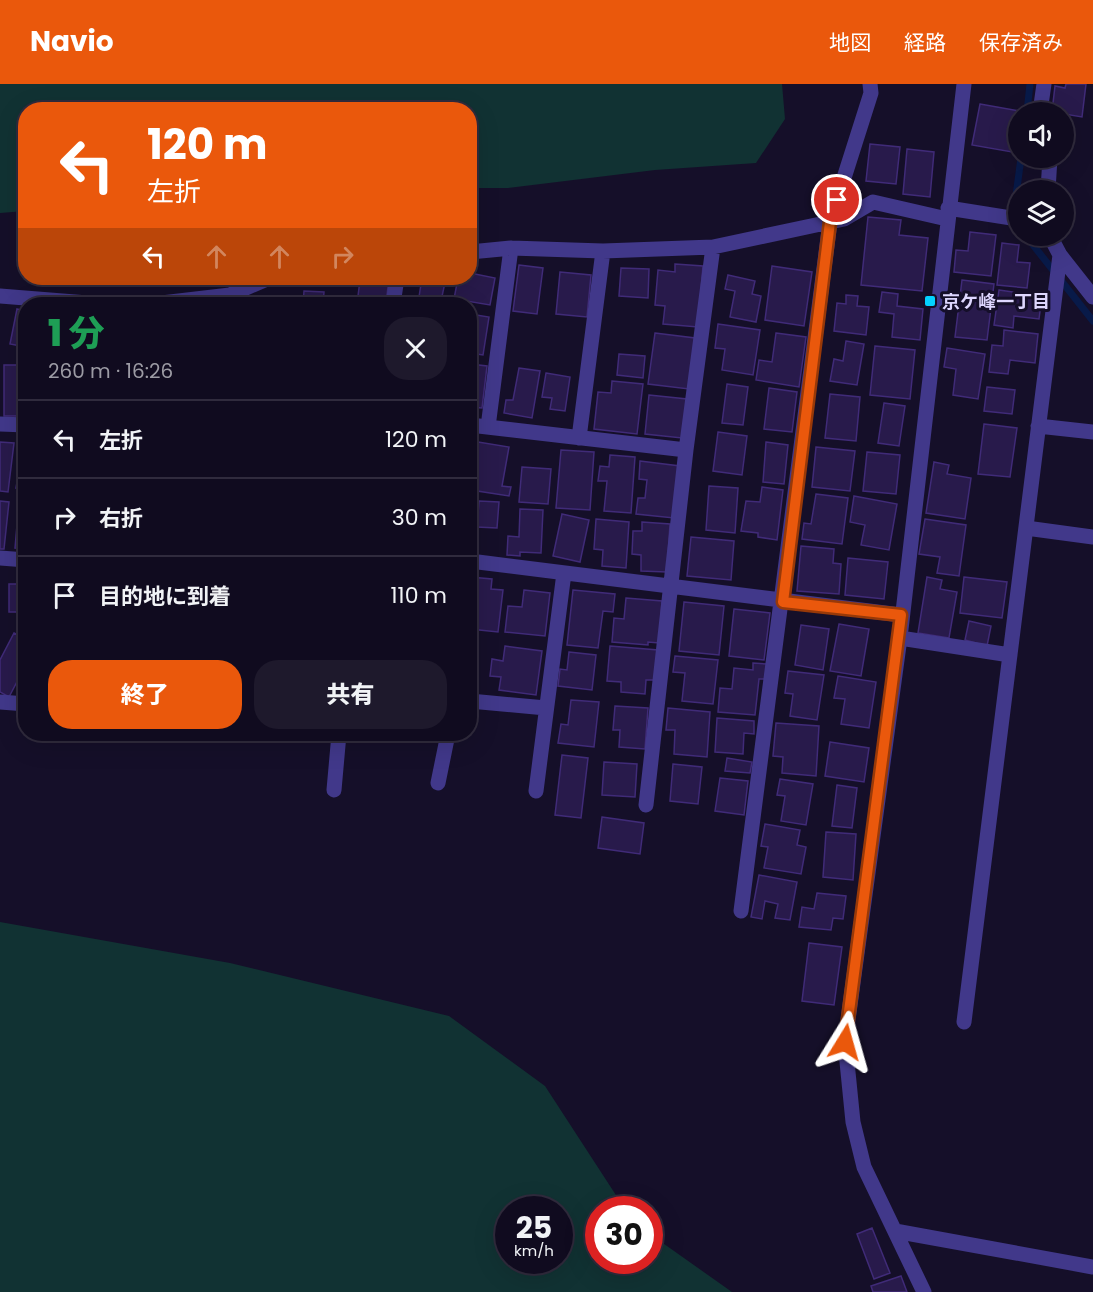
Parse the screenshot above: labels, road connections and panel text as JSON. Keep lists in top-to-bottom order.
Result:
{
  "places": {
    "transit": ["京ケ峰一丁目"]
  },
  "page": {
    "header": "Navio",
    "nav": ["地図", "経路", "保存済み"],
    "turn": ["120 m", "左折"],
    "heading": ["1 分", "260 m · 16:26"],
    "list": [
      {
        "name": "左折",
        "value": "120 m"
      },
      {
        "name": "右折",
        "value": "30 m"
      },
      {
        "name": "目的地に到着",
        "value": "110 m"
      }
    ],
    "buttons": ["終了", "共有"],
    "speed": "25 km/h",
    "limit": "30"
  }
}
